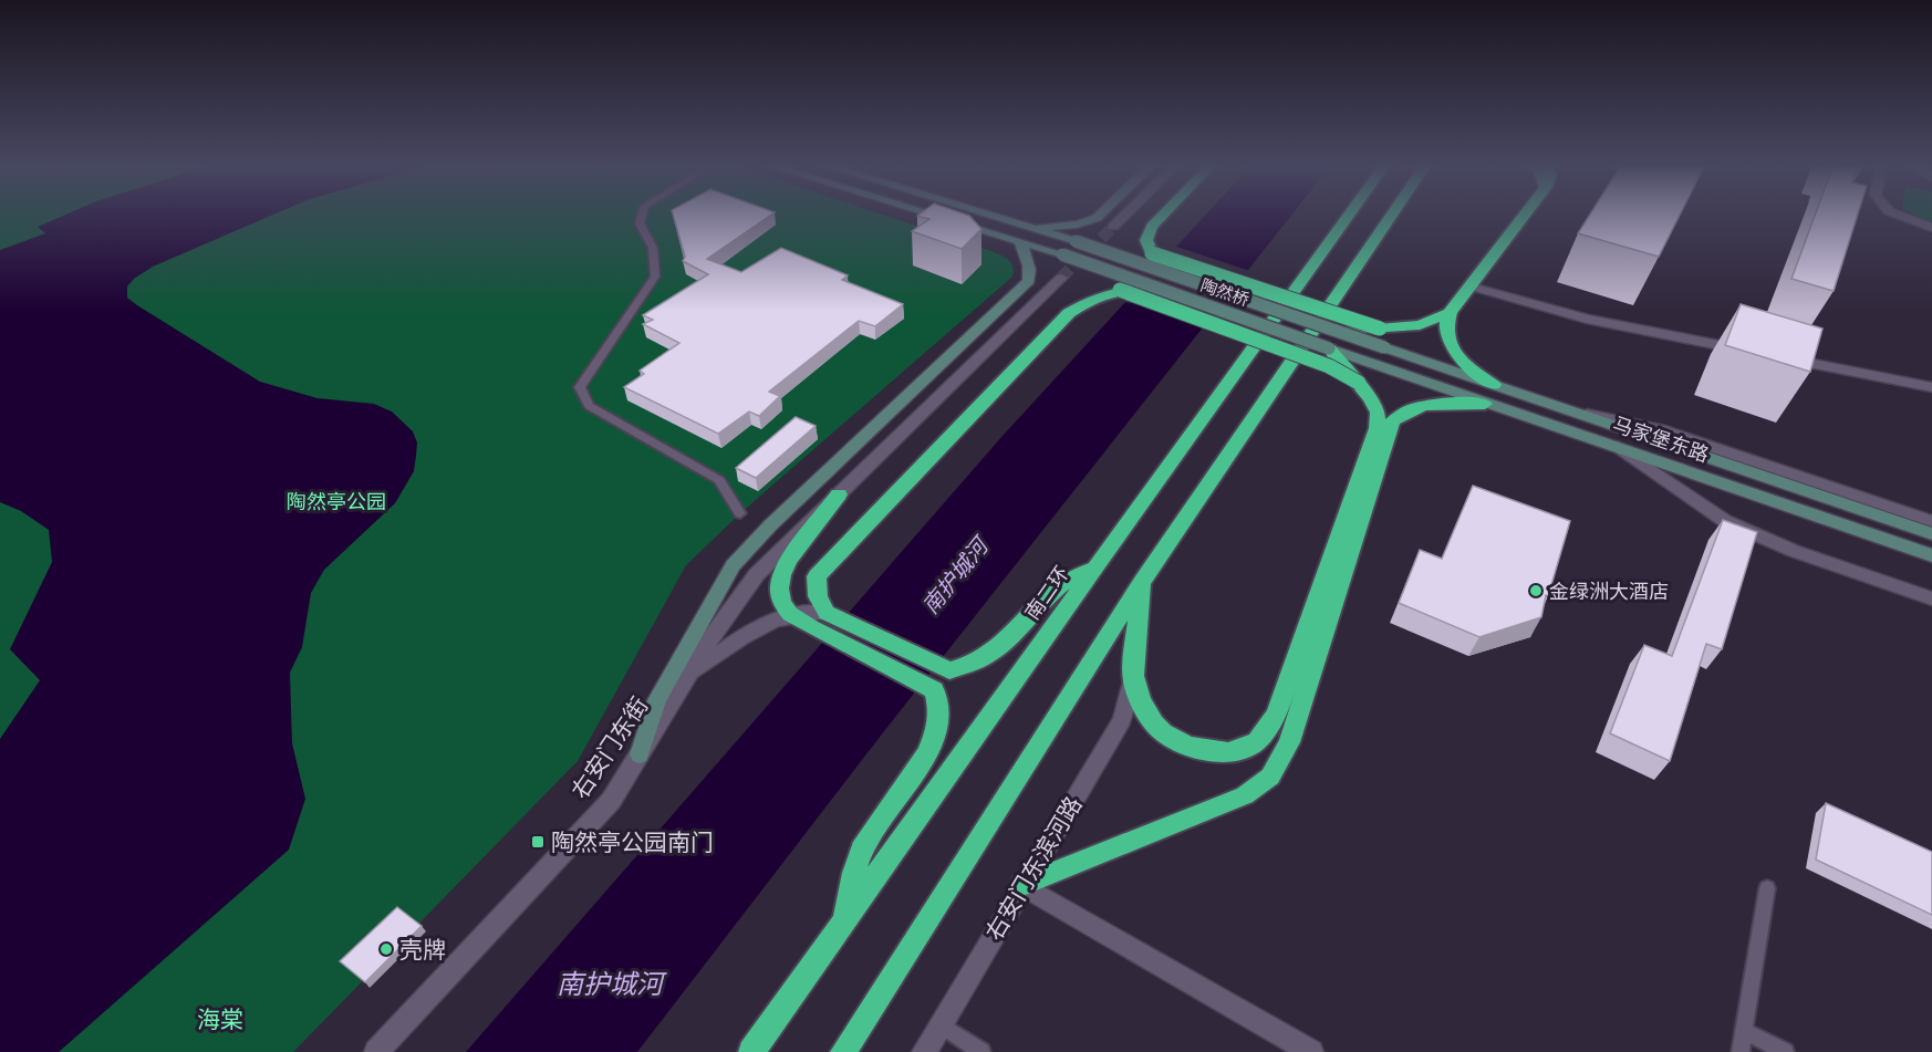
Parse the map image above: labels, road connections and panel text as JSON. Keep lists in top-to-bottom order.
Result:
{
  "streets": {
    "highway": ["南二环"],
    "main road": ["陶然桥", "马家堡东路"],
    "street": ["右安门东街", "右安门东滨河路"]
  },
  "crossings": [
    ["陶然桥", "马家堡东路"]
  ],
  "water": ["南护城河"],
  "parks": ["陶然亭公园", "海棠"],
  "places": {
    "other": ["金绿洲大酒店", "壳牌"],
    "transit": ["陶然亭公园南门"]
  }
}
